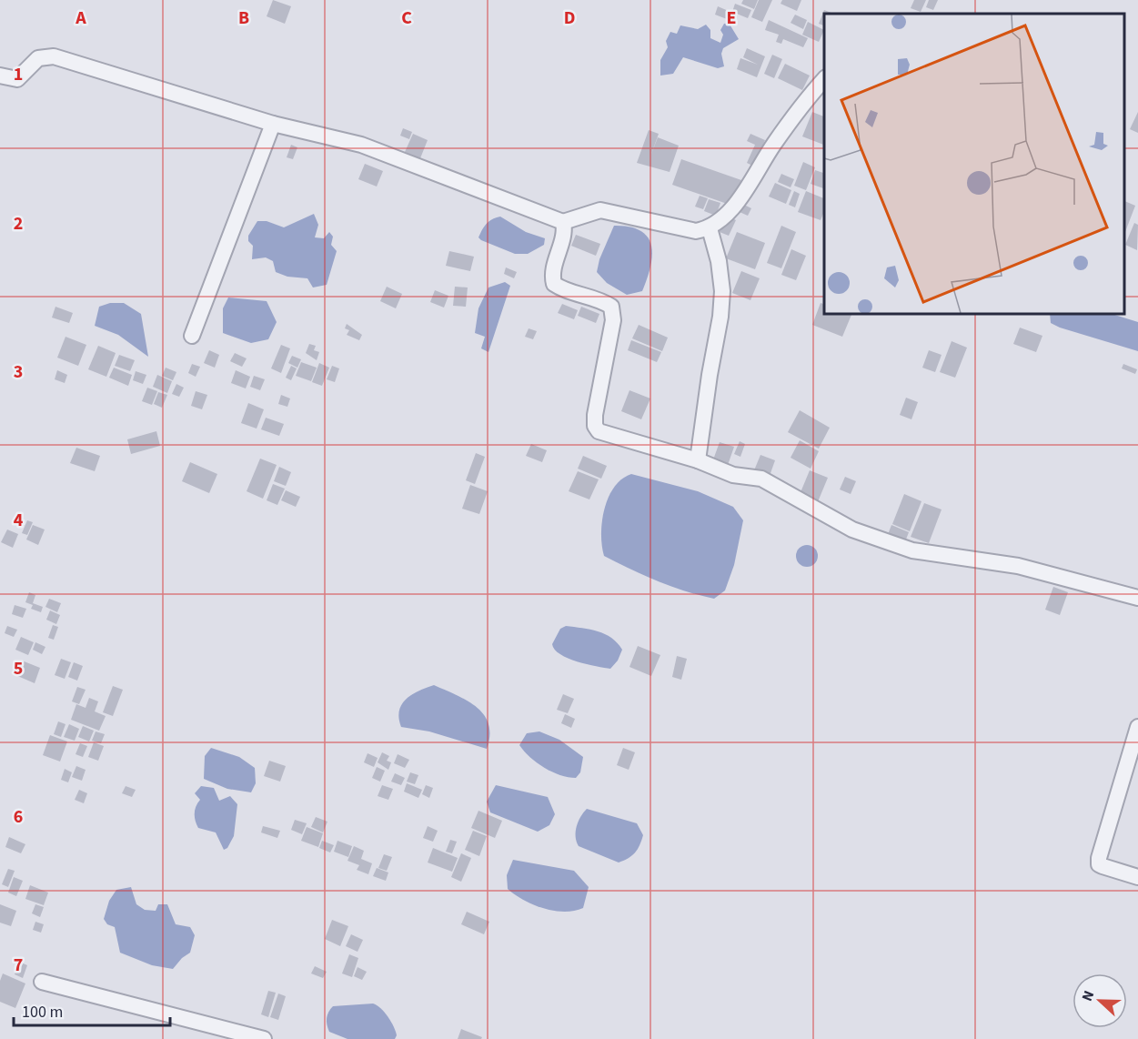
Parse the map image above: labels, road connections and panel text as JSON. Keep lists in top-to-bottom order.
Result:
{
  "scale_bar": "100 m",
  "north": "left",
  "grid": {
    "columns": [
      "A",
      "B",
      "C",
      "D",
      "E"
    ],
    "rows": [
      "1",
      "2",
      "3",
      "4",
      "5",
      "6",
      "7"
    ]
  }
}
